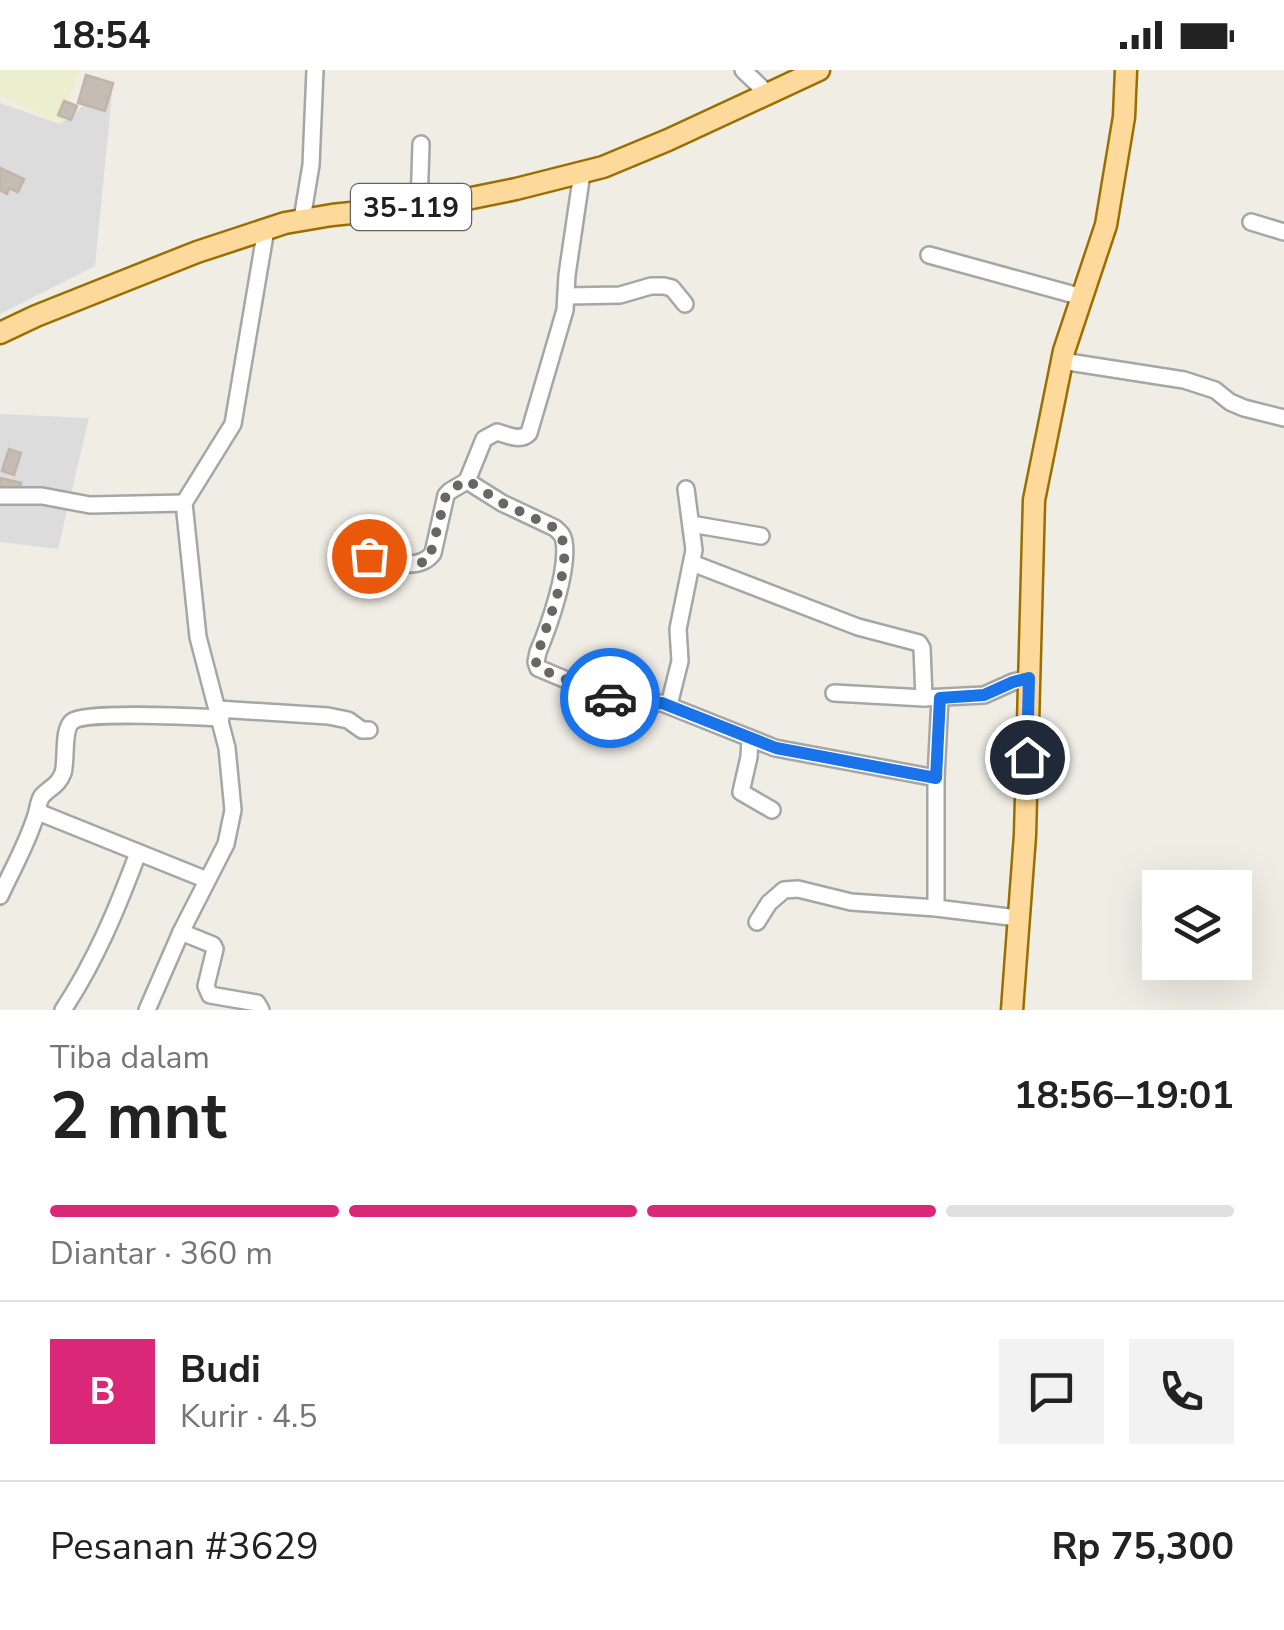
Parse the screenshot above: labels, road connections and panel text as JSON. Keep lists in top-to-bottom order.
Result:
{
  "streets": {
    "main road": ["35-119"]
  },
  "page": {
    "status": "18:54",
    "heading": ["2 mnt", "Tiba dalam", "18:56–19:01"],
    "panel": [
      "Budi",
      "Kurir · 4.5",
      "Pesanan #3629",
      "Rp 75,300"
    ],
    "bar": "Diantar · 360 m",
    "round": "B"
  }
}
